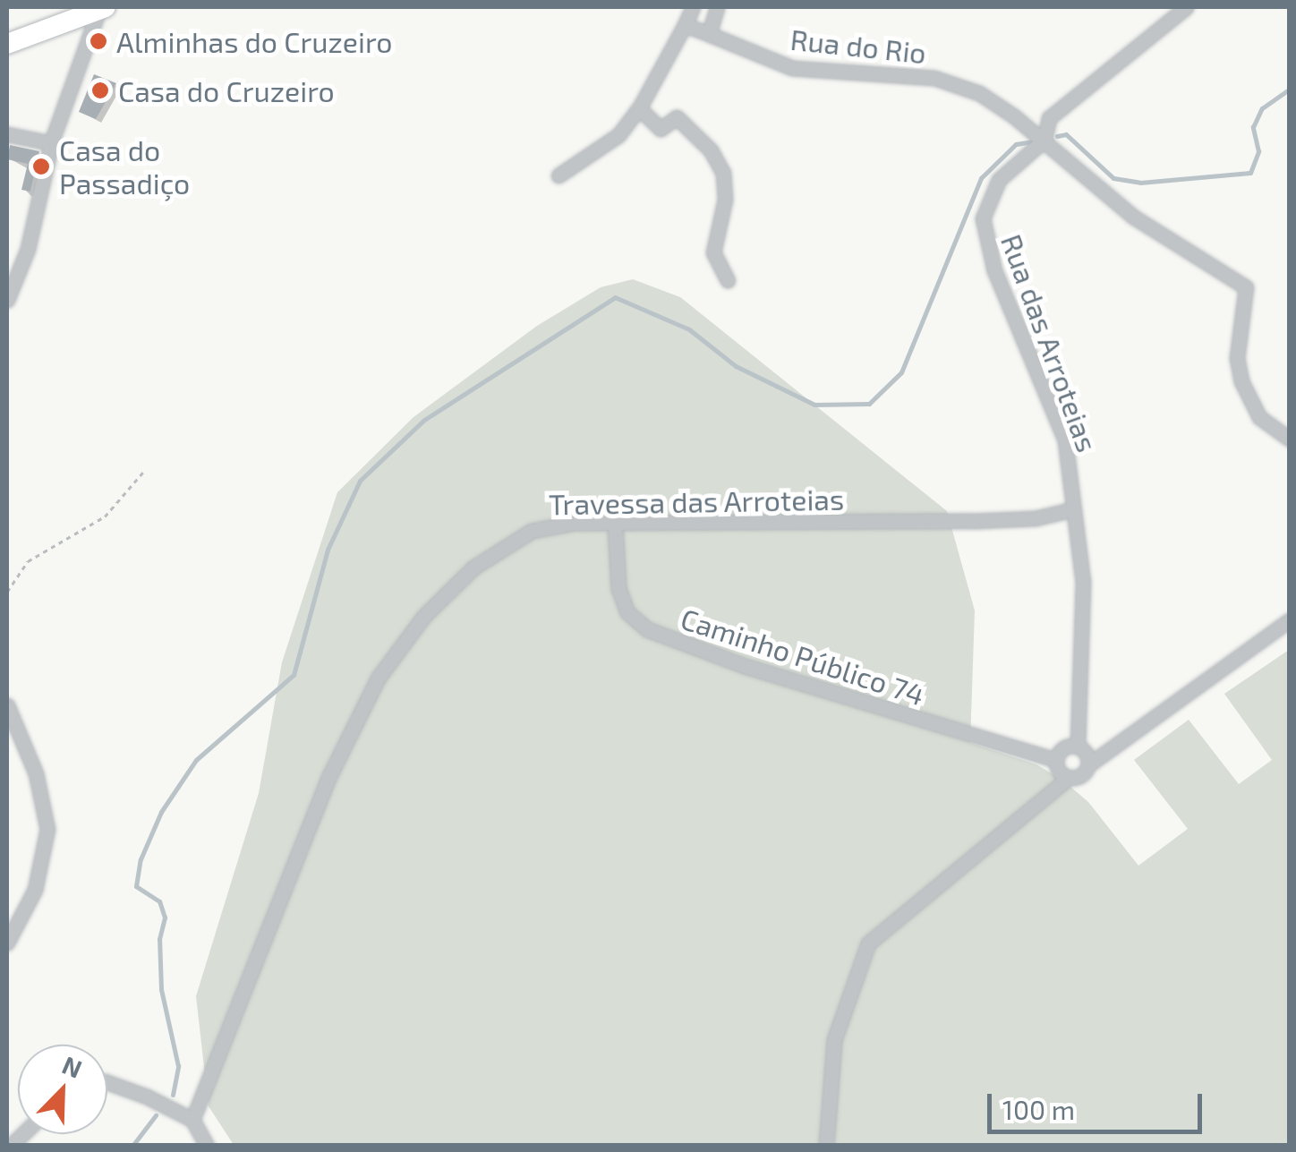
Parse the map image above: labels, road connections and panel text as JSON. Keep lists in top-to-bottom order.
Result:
{
  "streets": {
    "street": [
      "Rua do Rio",
      "Rua das Arroteias",
      "Travessa das Arroteias",
      "Caminho Público 74"
    ]
  },
  "crossings": [
    ["Rua do Rio", "Rua das Arroteias"],
    ["Rua das Arroteias", "Travessa das Arroteias"],
    ["Rua das Arroteias", "Caminho Público 74"],
    ["Travessa das Arroteias", "Caminho Público 74"]
  ],
  "places": ["Alminhas do Cruzeiro", "Casa do Cruzeiro", "Casa do Passadiço"],
  "scale_bar": "100 m",
  "north": "top right"
}
